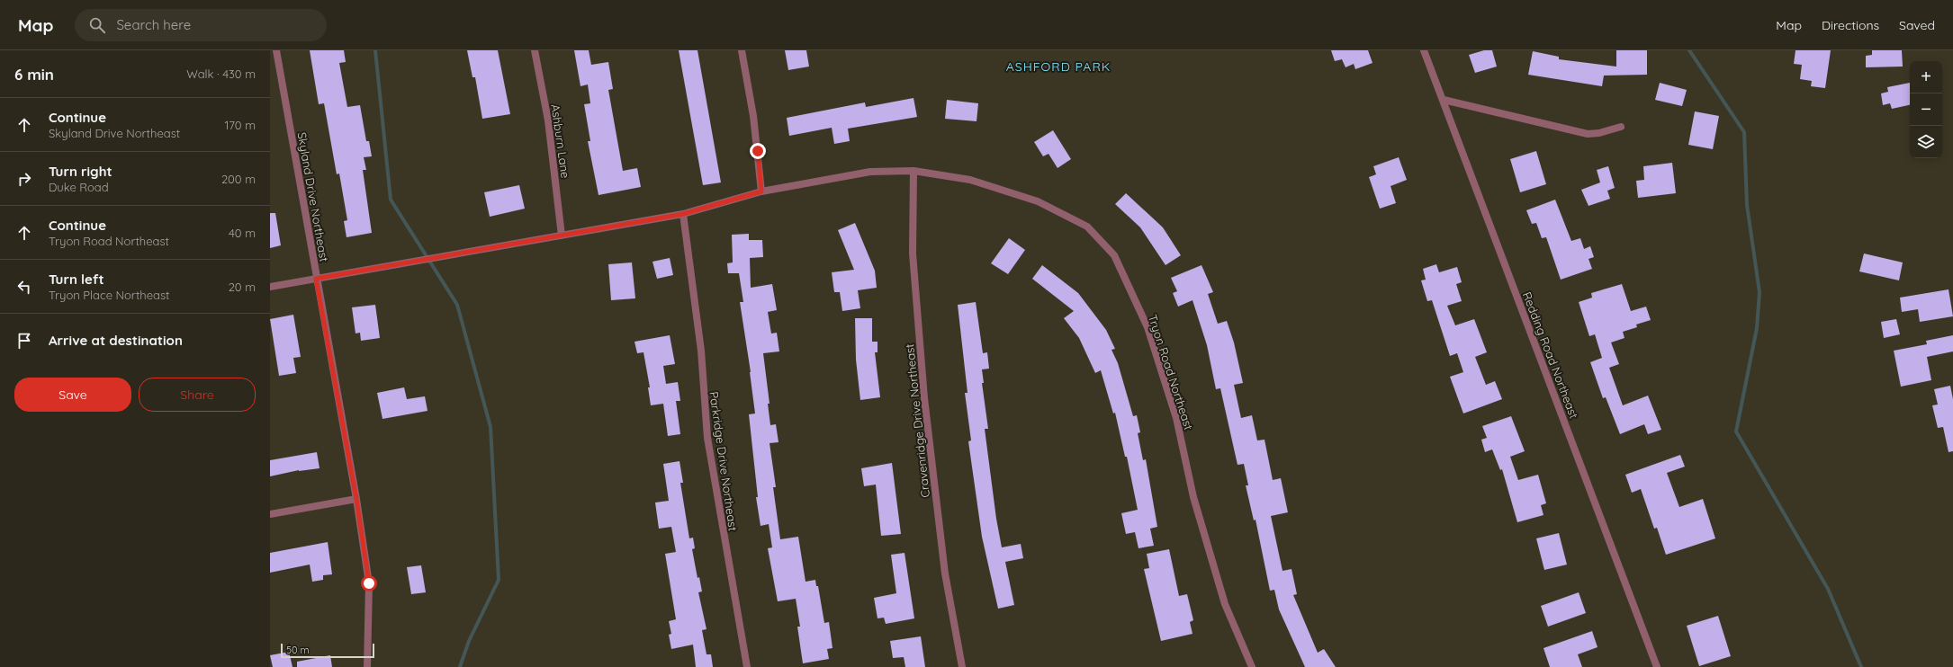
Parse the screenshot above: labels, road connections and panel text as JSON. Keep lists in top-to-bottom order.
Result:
{
  "streets": {
    "street": [
      "Ashburn Lane",
      "Skyland Drive Northeast",
      "Redding Road Northeast",
      "Tryon Road Northeast",
      "Cravenridge Drive Northeast",
      "Parkridge Drive Northeast"
    ]
  },
  "crossings": [
    ["Ashburn Lane", "Tryon Road Northeast"],
    ["Skyland Drive Northeast", "Tryon Road Northeast"],
    ["Tryon Road Northeast", "Cravenridge Drive Northeast"],
    ["Tryon Road Northeast", "Parkridge Drive Northeast"]
  ],
  "districts": ["ASHFORD PARK"],
  "scale_bar": "50 m",
  "page": {
    "header": "Map",
    "search": "Search here",
    "nav": ["Map", "Directions", "Saved"],
    "heading": ["6 min", "Walk · 430 m"],
    "map_buttons": ["+", "−"],
    "list": [
      ["Continue", "Skyland Drive Northeast", "170 m"],
      ["Turn right", "Duke Road", "200 m"],
      ["Continue", "Tryon Road Northeast", "40 m"],
      ["Turn left", "Tryon Place Northeast", "20 m"],
      "Arrive at destination"
    ],
    "buttons": ["Save", "Share"],
    "scale": "50 m"
  }
}
